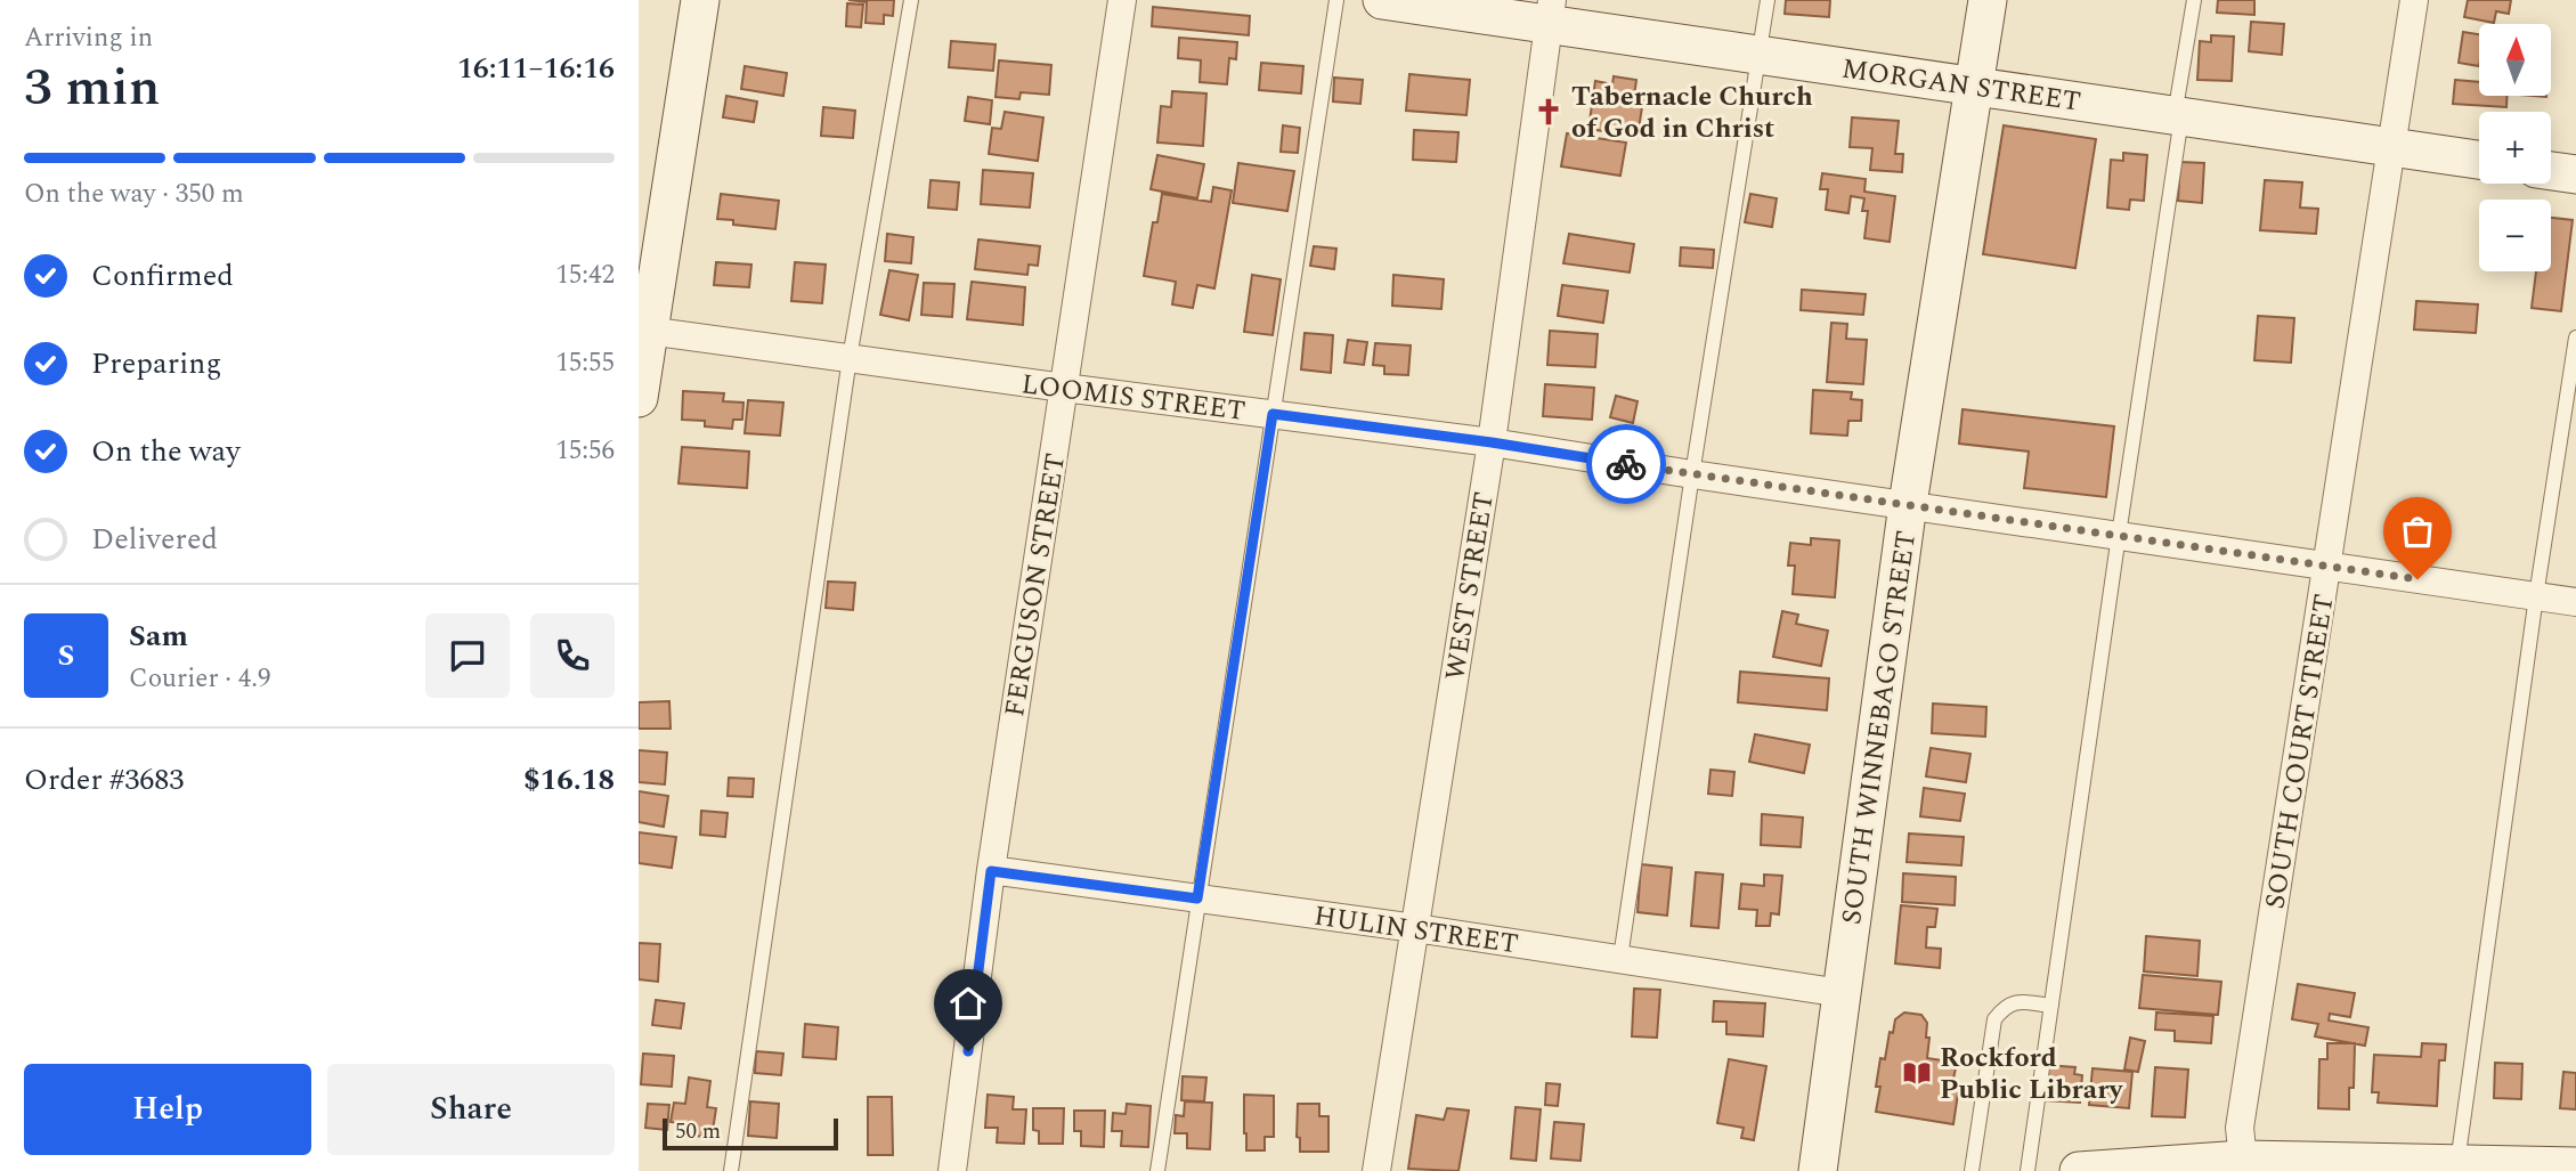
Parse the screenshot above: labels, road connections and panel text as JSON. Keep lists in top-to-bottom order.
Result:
{
  "streets": {
    "street": [
      "MORGAN STREET",
      "LOOMIS STREET",
      "FERGUSON STREET",
      "WEST STREET",
      "SOUTH WINNEBAGO STREET",
      "SOUTH COURT STREET",
      "HULIN STREET"
    ]
  },
  "crossings": [
    ["MORGAN STREET", "WEST STREET"],
    ["MORGAN STREET", "SOUTH WINNEBAGO STREET"],
    ["MORGAN STREET", "SOUTH COURT STREET"],
    ["LOOMIS STREET", "FERGUSON STREET"],
    ["LOOMIS STREET", "WEST STREET"],
    ["LOOMIS STREET", "SOUTH WINNEBAGO STREET"],
    ["LOOMIS STREET", "SOUTH COURT STREET"],
    ["FERGUSON STREET", "HULIN STREET"],
    ["WEST STREET", "HULIN STREET"],
    ["SOUTH WINNEBAGO STREET", "HULIN STREET"]
  ],
  "places": {
    "church": ["Tabernacle Church of God in Christ"],
    "library": ["Rockford Public Library"]
  },
  "scale_bar": "50 m",
  "north": "top",
  "page": {
    "heading": ["3 min", "Arriving in", "16:11–16:16"],
    "panel": [
      "Sam",
      "Courier · 4.9",
      "Order #3683",
      "$16.18"
    ],
    "map_buttons": ["+", "−"],
    "bar": "On the way · 350 m",
    "list": [
      ["Confirmed", "15:42"],
      ["Preparing", "15:55"],
      ["On the way", "15:56"],
      "Delivered"
    ],
    "round": "S",
    "buttons": ["Help", "Share"],
    "scale": "50 m"
  }
}
